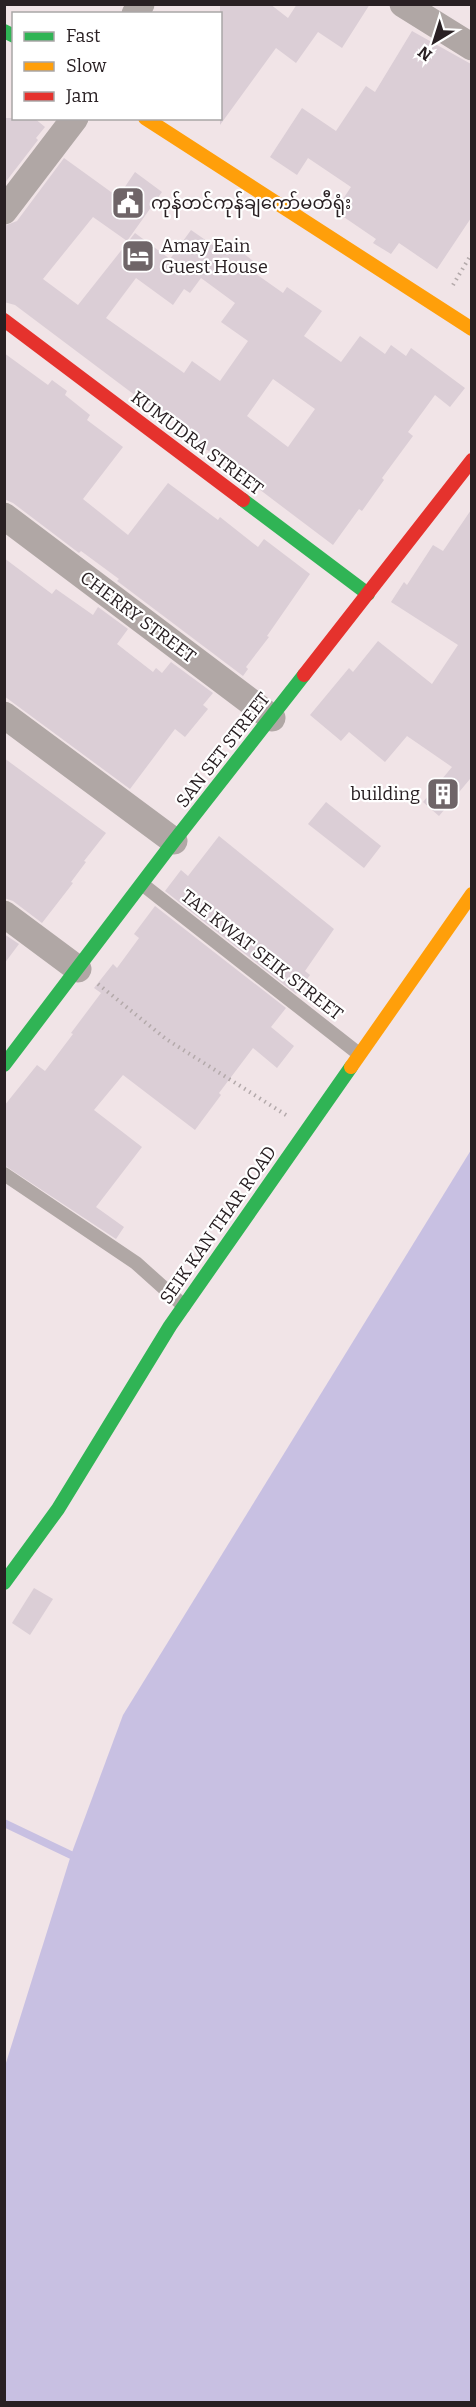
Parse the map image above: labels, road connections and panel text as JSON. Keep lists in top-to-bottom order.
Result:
{
  "streets": {
    "street": [
      "KUMUDRA STREET",
      "CHERRY STREET",
      "SAN SET STREET",
      "SEIK KAN THAR ROAD"
    ],
    "lane": ["TAE KWAT SEIK STREET"]
  },
  "crossings": [
    ["KUMUDRA STREET", "SAN SET STREET"],
    ["CHERRY STREET", "SAN SET STREET"],
    ["SAN SET STREET", "TAE KWAT SEIK STREET"],
    ["TAE KWAT SEIK STREET", "SEIK KAN THAR ROAD"]
  ],
  "places": {
    "public building": ["ကုန်တင်ကုန်ချကော်မတီရုံး"],
    "hotel": ["Amay Eain Guest House"],
    "building": ["building"]
  },
  "legend": ["Fast", "Slow", "Jam"],
  "north": "bottom left"
}
